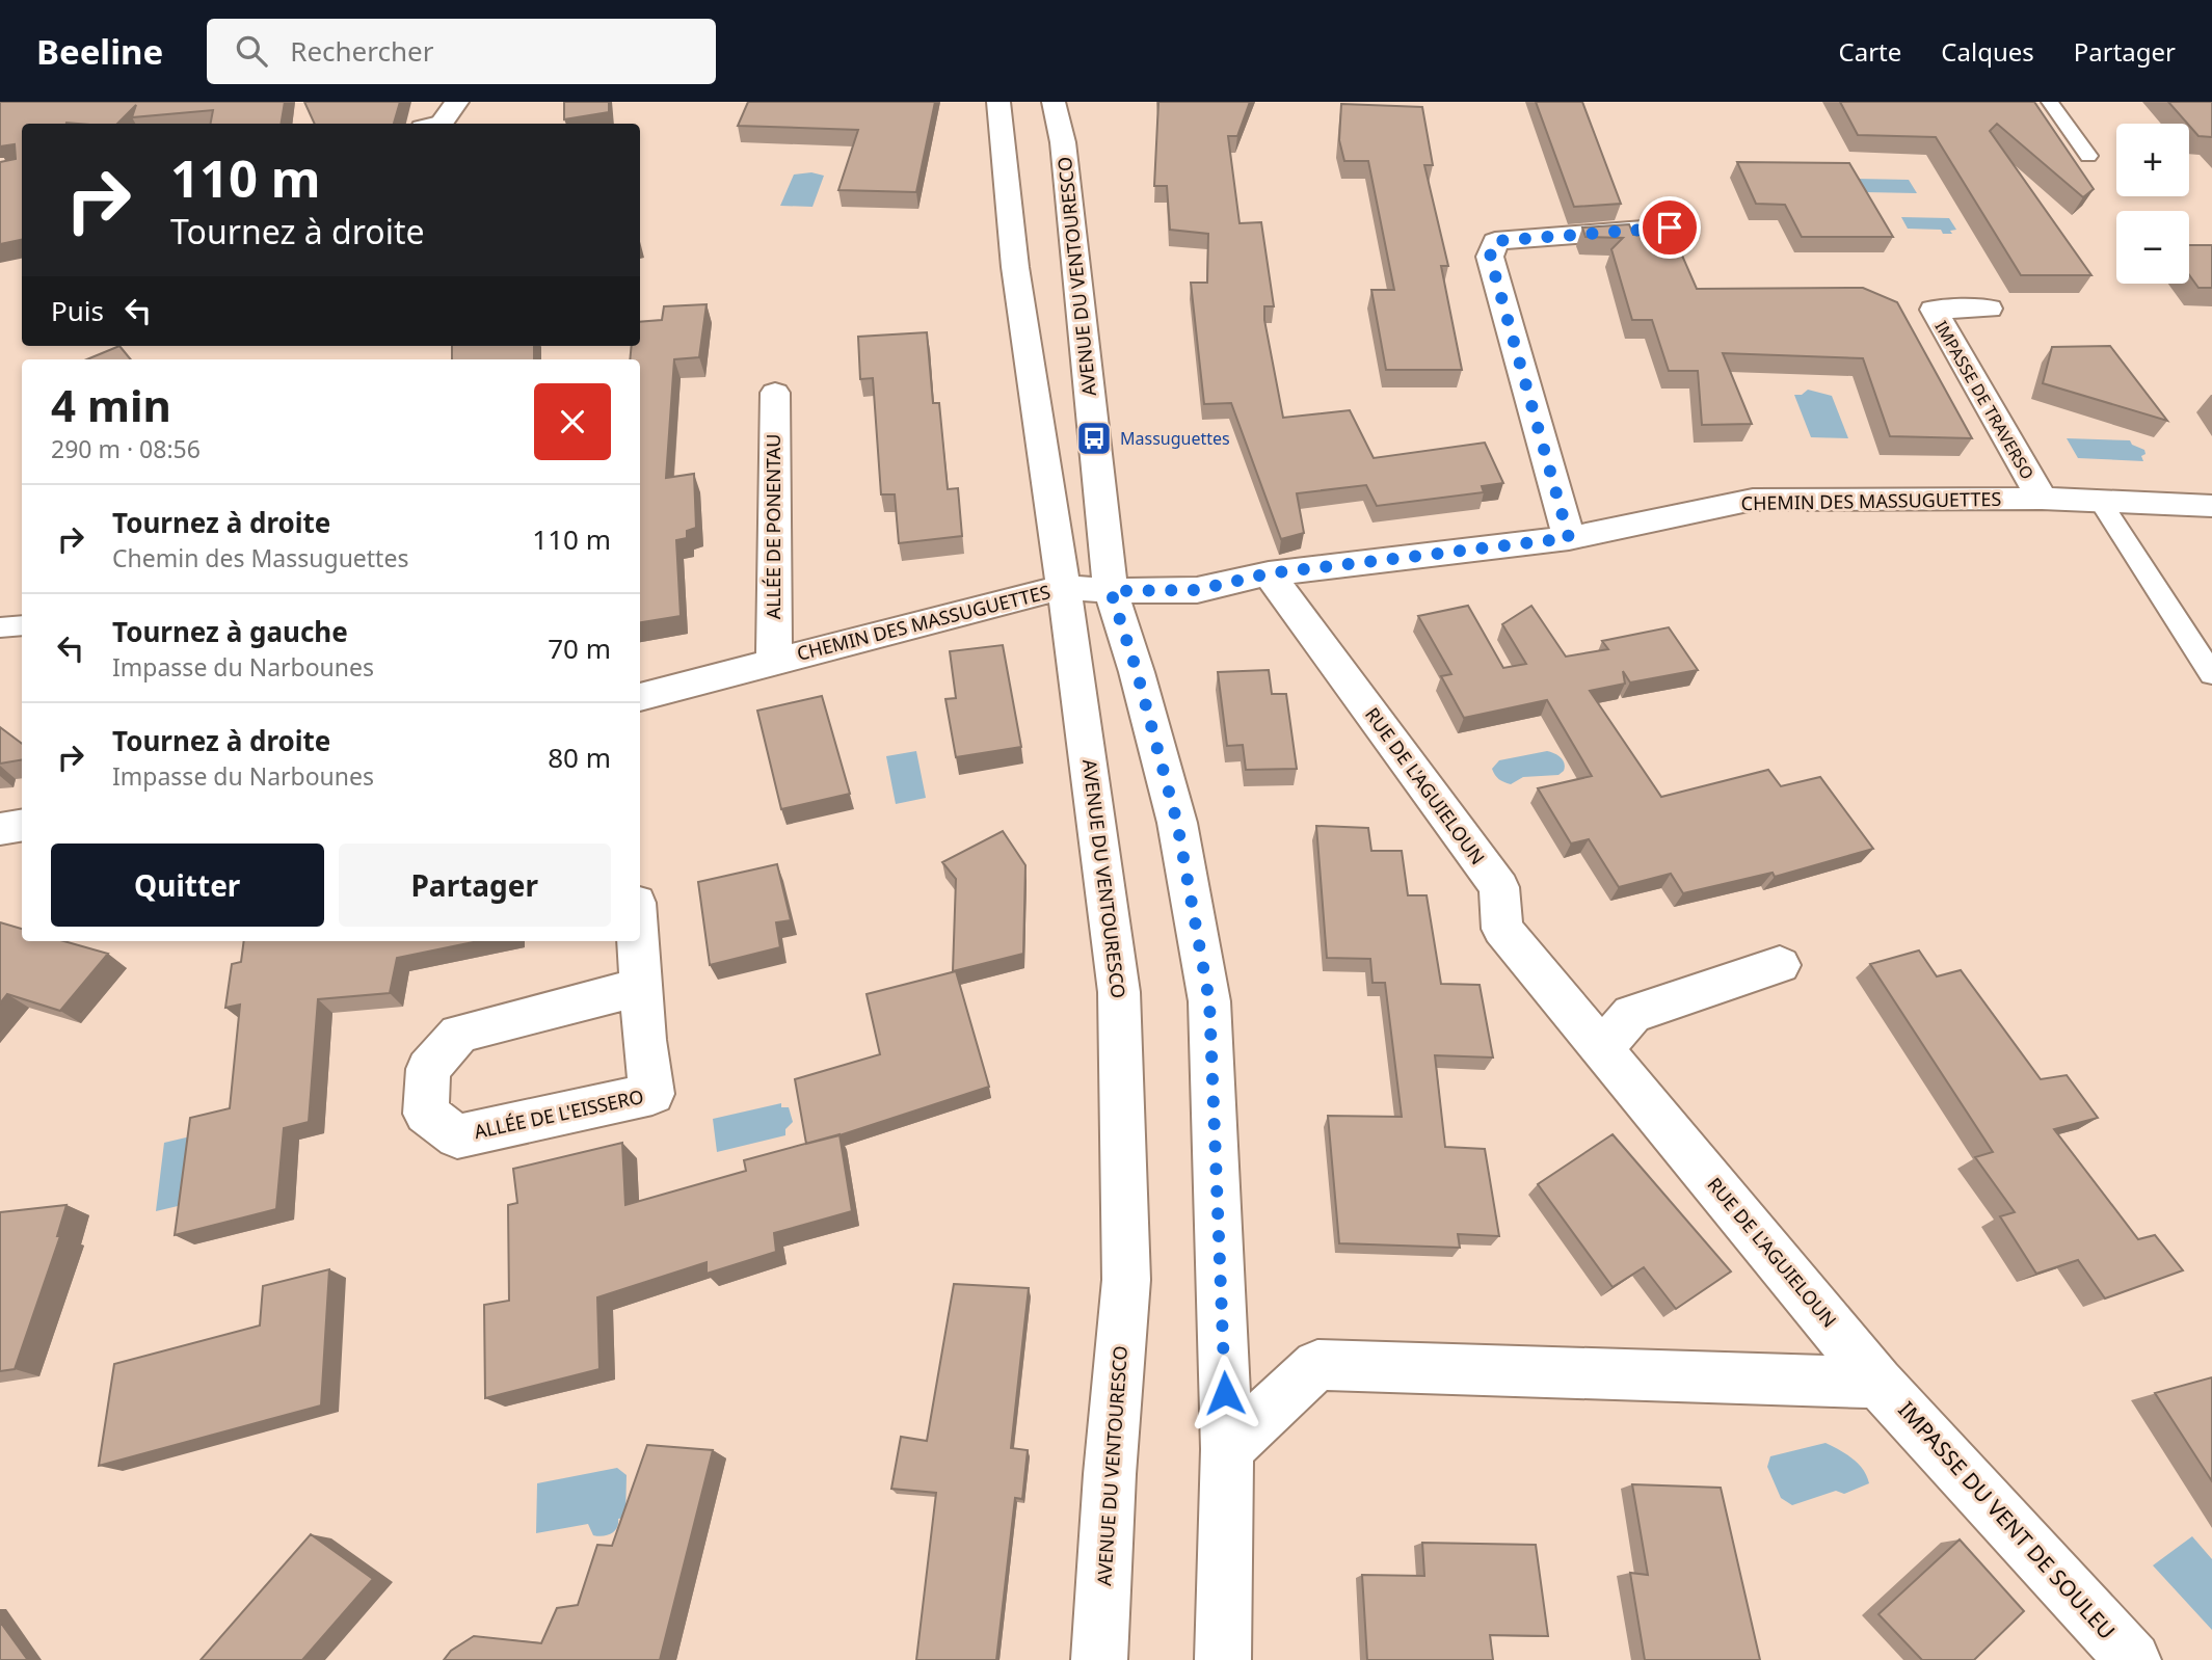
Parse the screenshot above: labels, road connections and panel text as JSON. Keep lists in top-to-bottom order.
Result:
{
  "streets": {
    "street": [
      "AVENUE DU VENTOURESCO",
      "IMPASSE DE TRAVERSO",
      "CHEMIN DES MASSUGUETTES",
      "ALLÉE DE PONENTAU",
      "RUE DE L'AGUIELOUN",
      "ALLÉE DE L'EISSERO",
      "IMPASSE DU VENT DE SOULEU"
    ]
  },
  "crossings": [
    ["AVENUE DU VENTOURESCO", "CHEMIN DES MASSUGUETTES"],
    ["IMPASSE DE TRAVERSO", "CHEMIN DES MASSUGUETTES"],
    ["CHEMIN DES MASSUGUETTES", "ALLÉE DE PONENTAU"],
    ["CHEMIN DES MASSUGUETTES", "RUE DE L'AGUIELOUN"],
    ["RUE DE L'AGUIELOUN", "IMPASSE DU VENT DE SOULEU"]
  ],
  "places": {
    "bus stop": ["Massuguettes"]
  },
  "page": {
    "header": "Beeline",
    "search": "Rechercher",
    "nav": ["Carte", "Calques", "Partager"],
    "map_buttons": ["+", "−"],
    "turn": ["110 m", "Tournez à droite"],
    "then": "Puis",
    "heading": ["4 min", "290 m · 08:56"],
    "list": [
      {
        "name": "Tournez à droite",
        "note": "Chemin des Massuguettes",
        "value": "110 m"
      },
      {
        "name": "Tournez à gauche",
        "note": "Impasse du Narbounes",
        "value": "70 m"
      },
      {
        "name": "Tournez à droite",
        "note": "Impasse du Narbounes",
        "value": "80 m"
      }
    ],
    "buttons": ["Quitter", "Partager"]
  }
}
